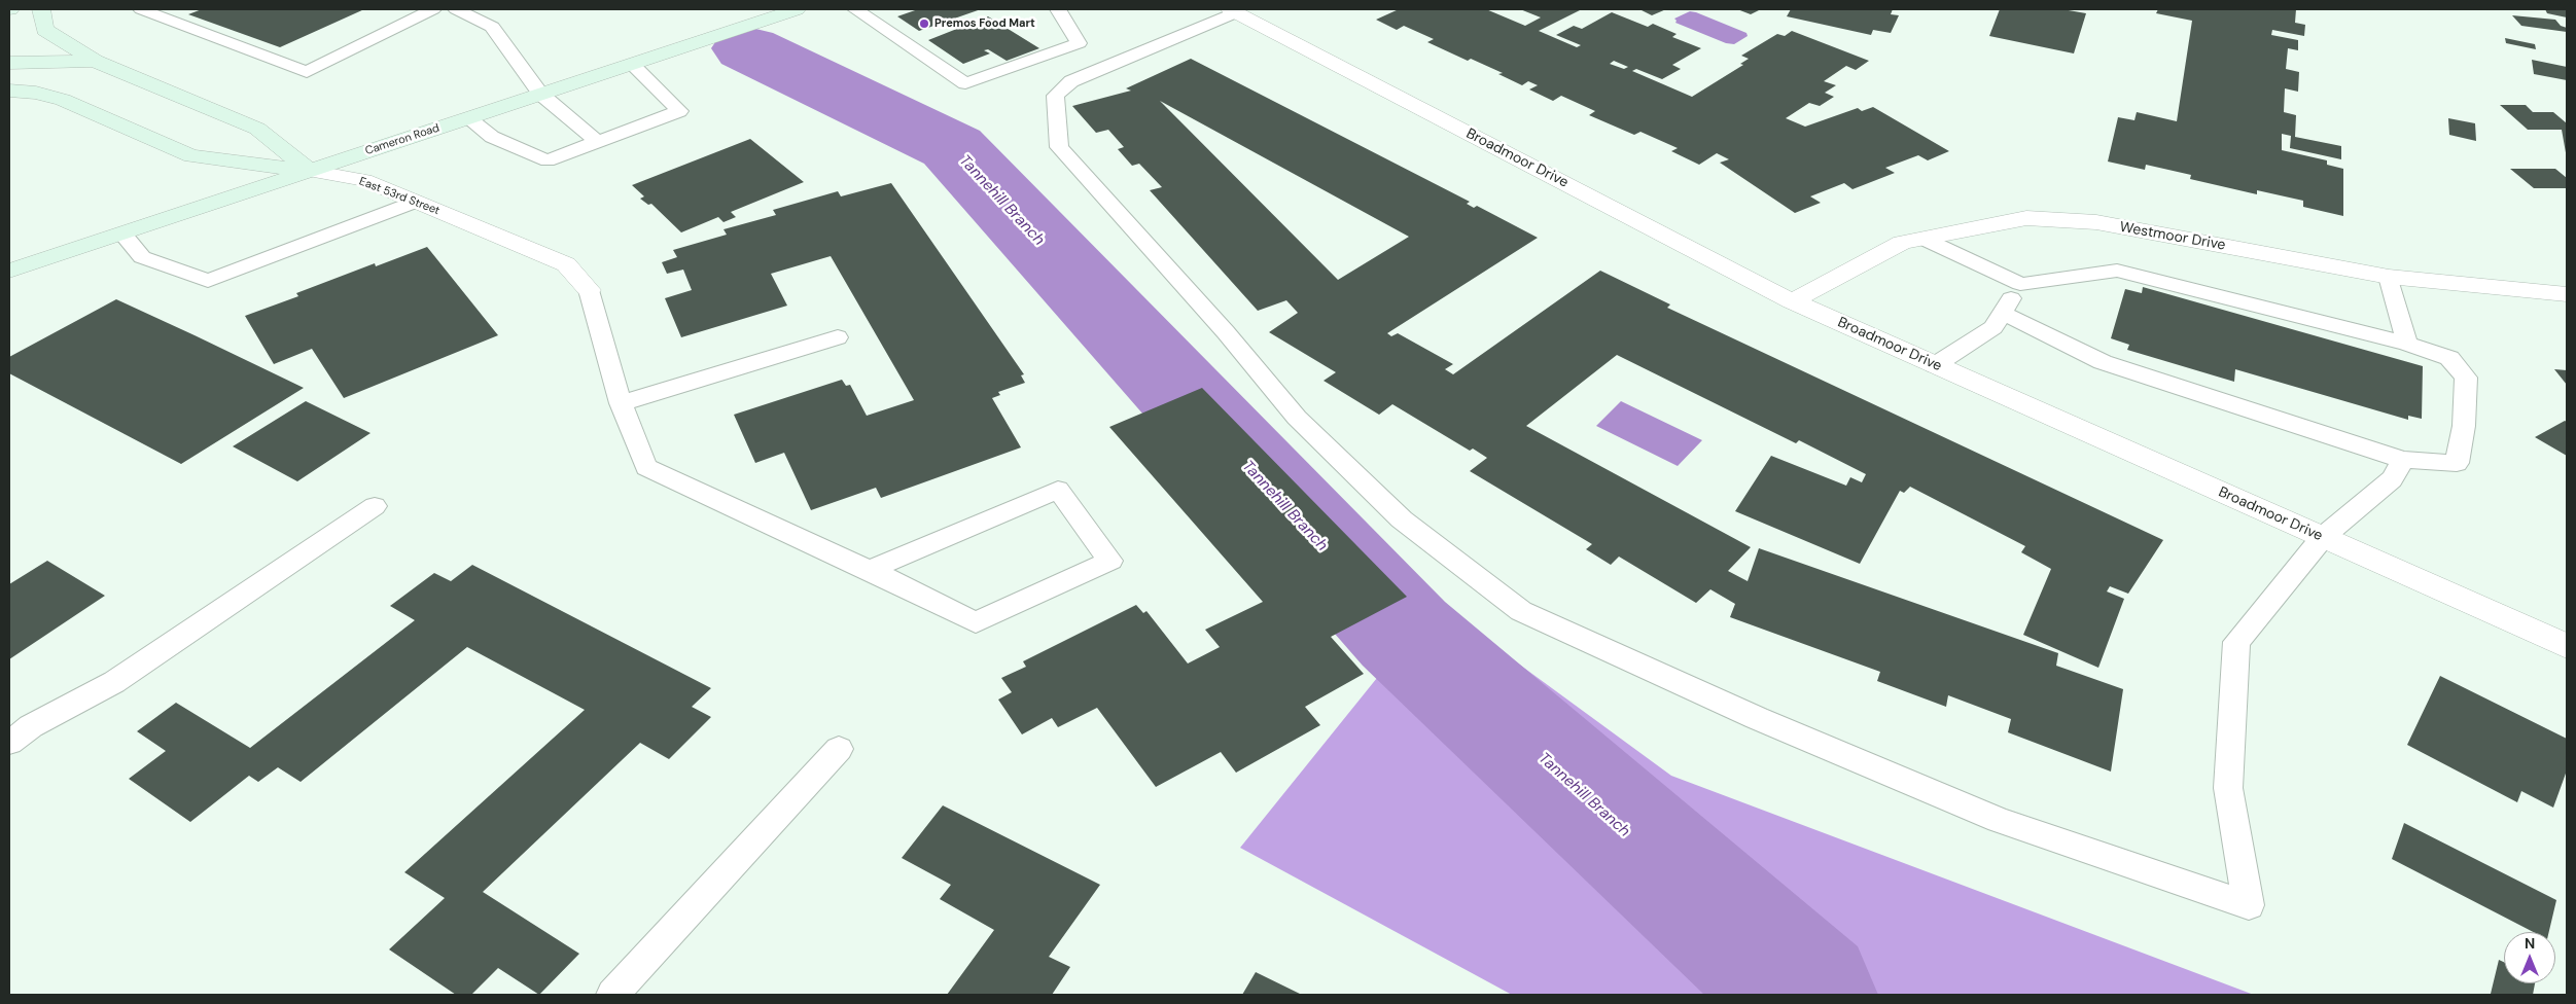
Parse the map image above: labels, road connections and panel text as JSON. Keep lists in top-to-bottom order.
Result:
{
  "streets": {
    "main road": ["Cameron Road", "East 53rd Street"],
    "street": ["Broadmoor Drive", "Westmoor Drive"]
  },
  "crossings": [
    ["Cameron Road", "East 53rd Street"],
    ["Broadmoor Drive", "Westmoor Drive"]
  ],
  "water": ["Tannehill Branch"],
  "places": ["Premos Food Mart"],
  "north": "top"
}
